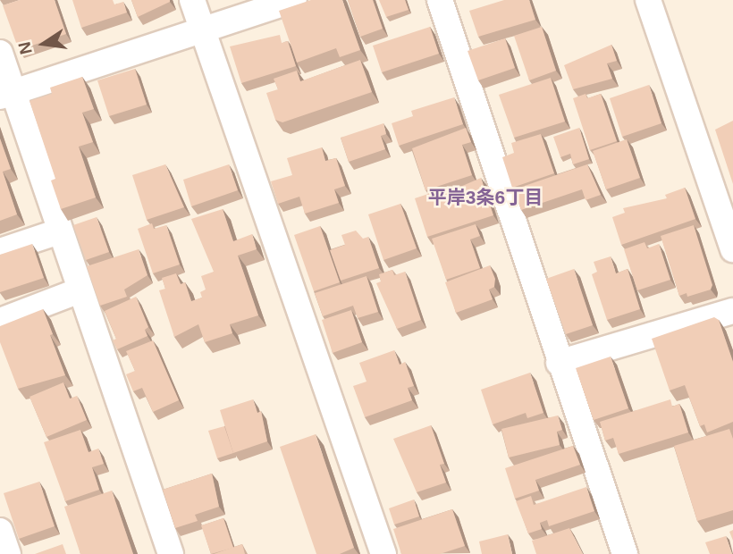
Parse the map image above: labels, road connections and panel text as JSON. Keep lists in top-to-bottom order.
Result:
{
  "districts": ["平岸3条6丁目"],
  "north": "left"
}
